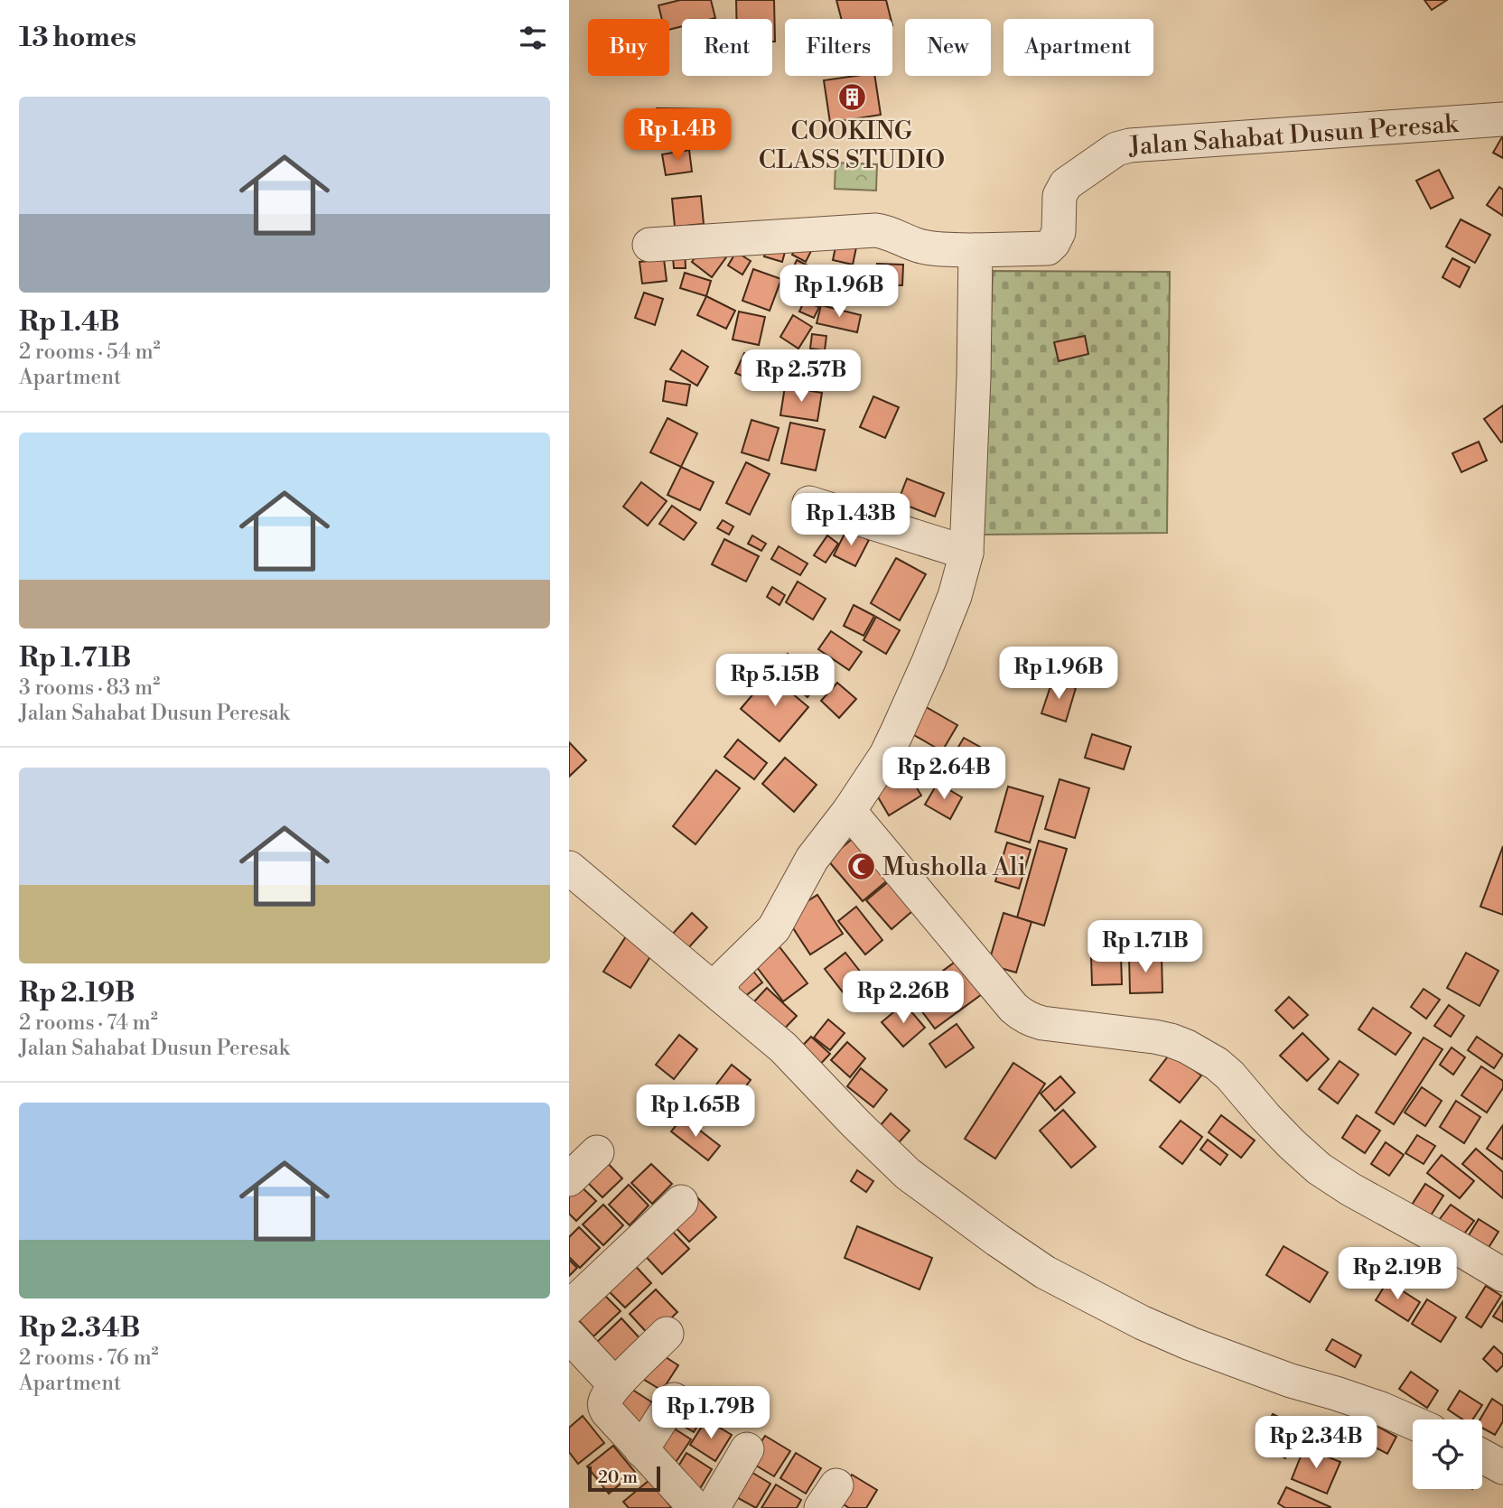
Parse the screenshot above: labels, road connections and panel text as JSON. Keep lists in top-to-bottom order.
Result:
{
  "streets": {
    "street": ["Jalan Sahabat Dusun Peresak"]
  },
  "places": {
    "building": ["COOKING CLASS STUDIO"],
    "mosque": ["Musholla Ali"]
  },
  "scale_bar": "20 m",
  "page": {
    "heading": "13 homes",
    "chip": [
      "Buy",
      "Rent",
      "Filters",
      "New",
      "Apartment"
    ],
    "list": [
      {
        "name": "Rp 1.4B",
        "note": "2 rooms · 54 m² · Apartment"
      },
      {
        "name": "Rp 1.71B",
        "note": "3 rooms · 83 m² · Jalan Sahabat Dusun Peresak"
      },
      {
        "name": "Rp 2.19B",
        "note": "2 rooms · 74 m² · Jalan Sahabat Dusun Peresak"
      },
      {
        "name": "Rp 2.34B",
        "note": "2 rooms · 76 m² · Apartment"
      }
    ],
    "price": [
      "Rp 1.4B",
      "Rp 1.96B",
      "Rp 2.57B",
      "Rp 1.43B",
      "Rp 1.96B",
      "Rp 5.15B",
      "Rp 2.64B",
      "Rp 1.71B",
      "Rp 2.26B",
      "Rp 1.65B",
      "Rp 2.19B",
      "Rp 1.79B",
      "Rp 2.34B"
    ],
    "scale": "20 m"
  }
}
